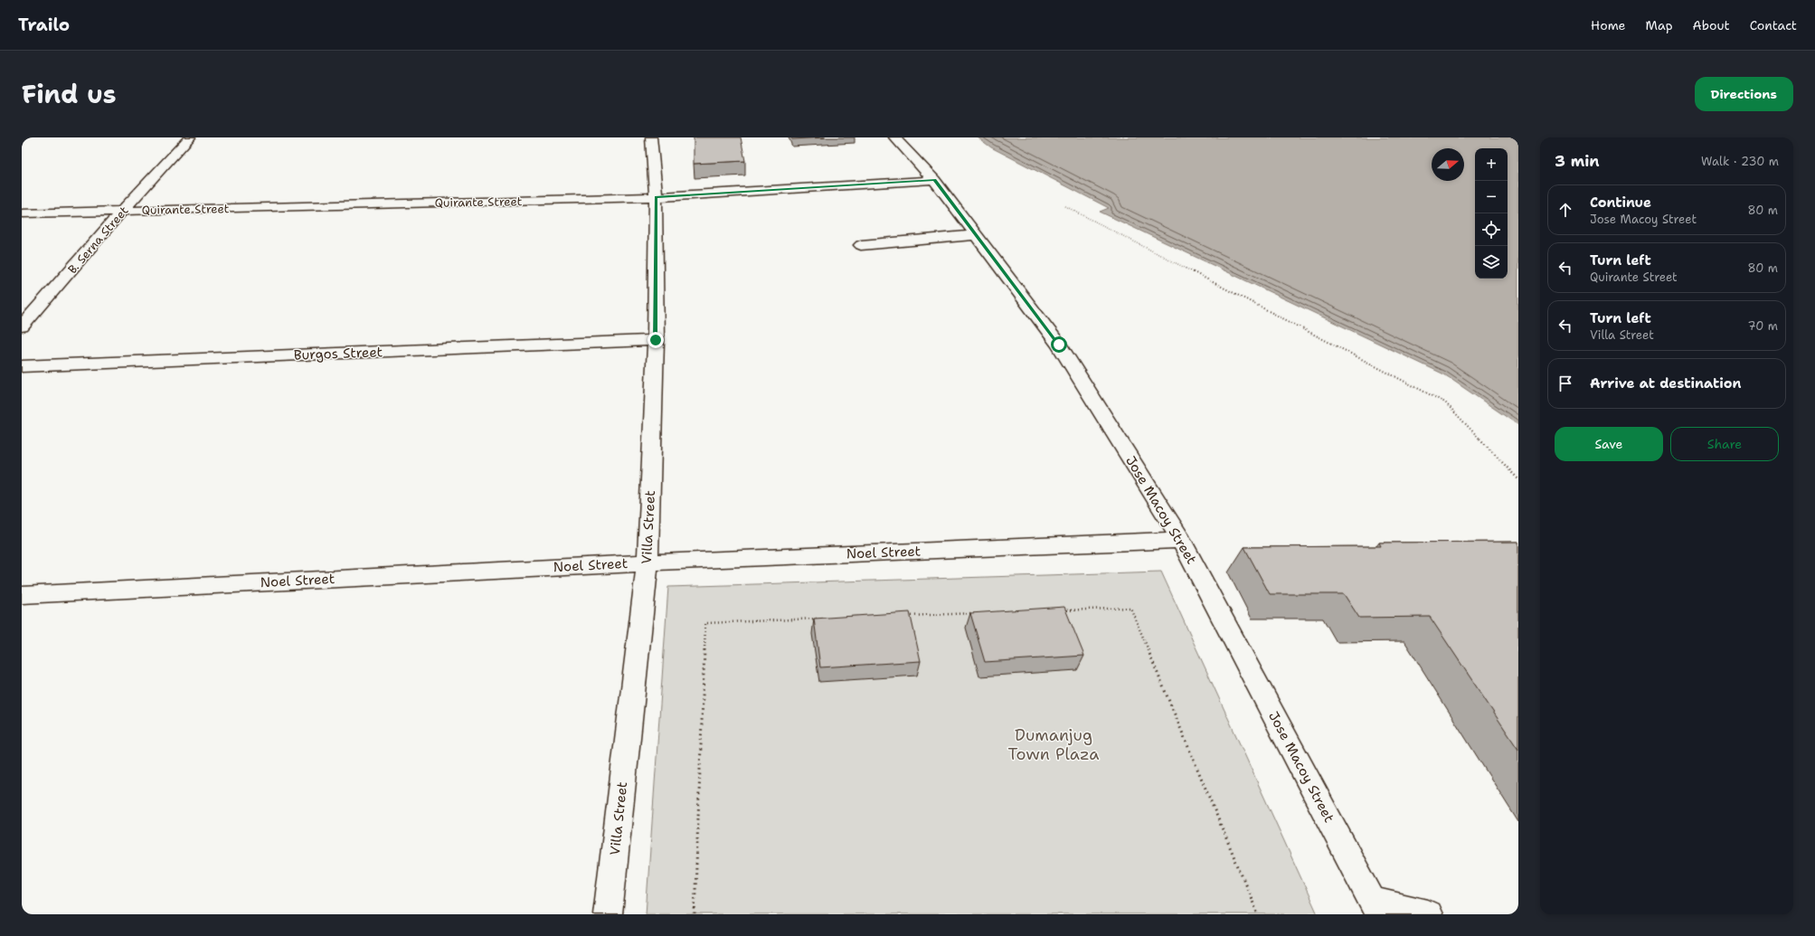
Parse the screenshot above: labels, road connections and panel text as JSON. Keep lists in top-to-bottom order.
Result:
{
  "streets": {
    "street": [
      "Quirante Street",
      "B. Serna Street",
      "Burgos Street",
      "Jose Macoy Street",
      "Villa Street",
      "Noel Street"
    ]
  },
  "crossings": [
    ["Quirante Street", "B. Serna Street"],
    ["Quirante Street", "Jose Macoy Street"],
    ["Quirante Street", "Villa Street"],
    ["Burgos Street", "Villa Street"],
    ["Jose Macoy Street", "Noel Street"],
    ["Villa Street", "Noel Street"]
  ],
  "parks": ["Dumanjug Town Plaza"],
  "north": "right",
  "page": {
    "header": "Trailo",
    "nav": [
      "Home",
      "Map",
      "About",
      "Contact"
    ],
    "title": "Find us",
    "buttons": [
      "Directions",
      ["Save", "Share"]
    ],
    "heading": ["3 min", "Walk · 230 m"],
    "map_buttons": ["+", "−"],
    "list": [
      ["Continue", "Jose Macoy Street", "80 m"],
      ["Turn left", "Quirante Street", "80 m"],
      ["Turn left", "Villa Street", "70 m"],
      "Arrive at destination"
    ]
  }
}
